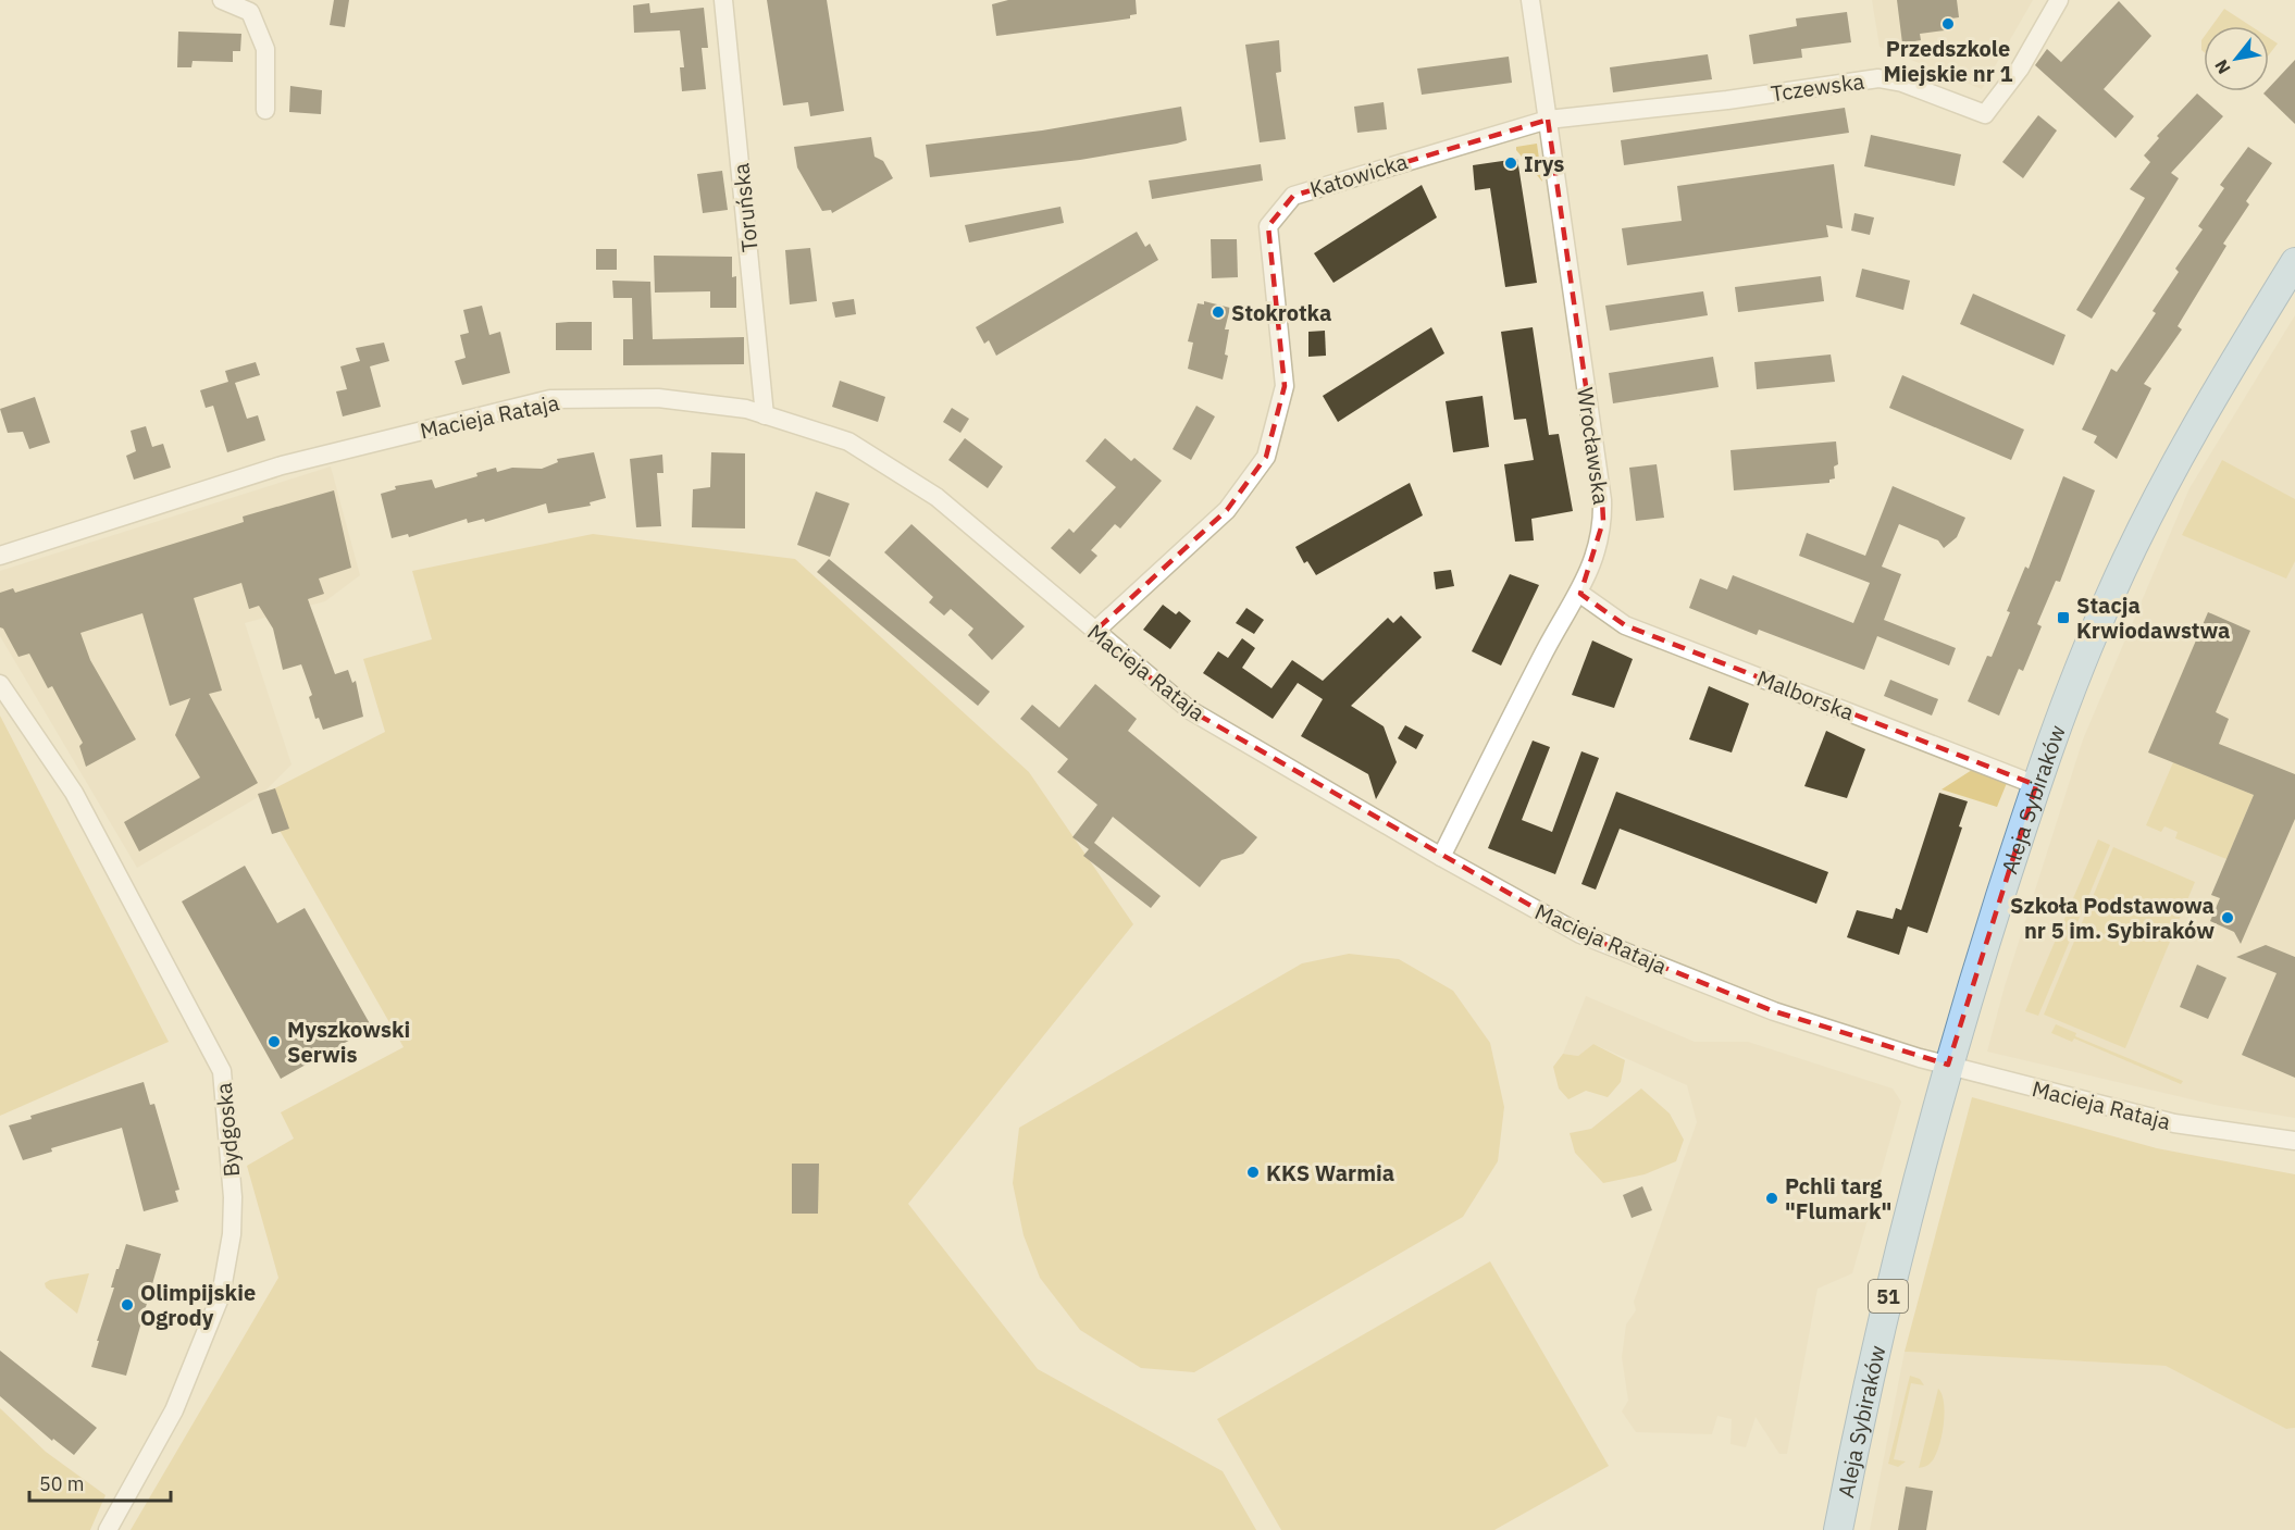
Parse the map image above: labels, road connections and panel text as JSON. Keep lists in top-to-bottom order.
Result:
{
  "streets": {
    "main road": ["Aleja Sybiraków", "51"],
    "street": [
      "Tczewska",
      "Katowicka",
      "Toruńska",
      "Macieja Rataja",
      "Wrocławska",
      "Malborska",
      "Bydgoska"
    ]
  },
  "crossings": [
    ["Tczewska", "Katowicka"],
    ["Tczewska", "Wrocławska"],
    ["Katowicka", "Macieja Rataja"],
    ["Katowicka", "Wrocławska"],
    ["Toruńska", "Macieja Rataja"],
    ["Macieja Rataja", "Wrocławska"],
    ["Macieja Rataja", "Aleja Sybiraków"],
    ["Wrocławska", "Malborska"],
    ["Malborska", "Aleja Sybiraków"]
  ],
  "places": {
    "other": [
      "Przedszkole Miejskie nr 1",
      "Irys",
      "Stokrotka",
      "Szkoła Podstawowa nr 5 im. Sybiraków",
      "Myszkowski Serwis",
      "KKS Warmia",
      "Pchli targ \"Flumark\"",
      "Olimpijskie Ogrody"
    ],
    "transit": ["Stacja Krwiodawstwa"]
  },
  "scale_bar": "50 m",
  "north": "bottom left"
}
